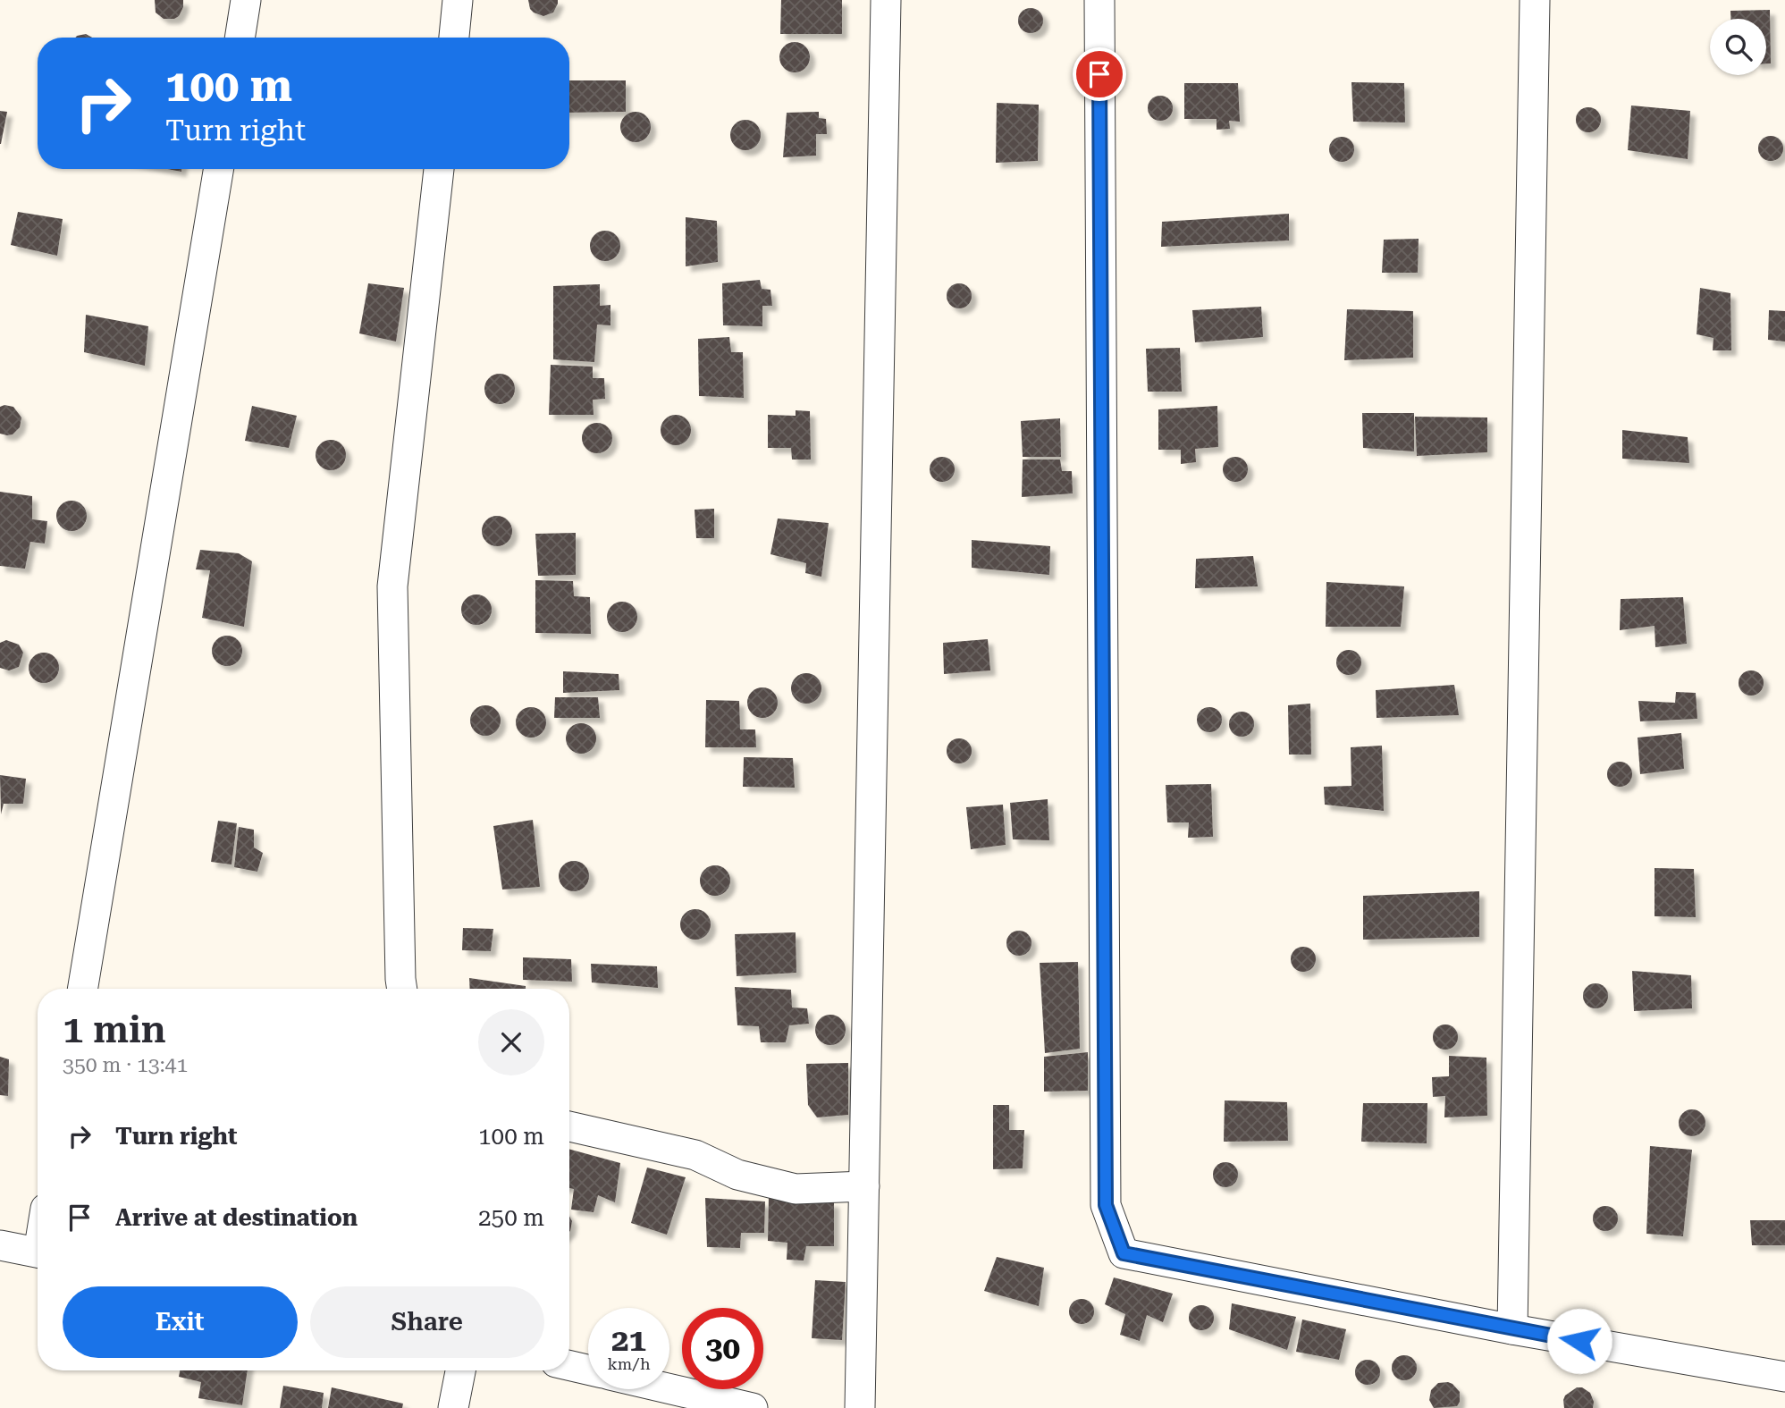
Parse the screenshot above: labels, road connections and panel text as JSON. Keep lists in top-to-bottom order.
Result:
{
  "page": {
    "turn": ["100 m", "Turn right"],
    "heading": ["1 min", "350 m · 13:41"],
    "list": [
      {
        "name": "Turn right",
        "value": "100 m"
      },
      {
        "name": "Arrive at destination",
        "value": "250 m"
      }
    ],
    "buttons": ["Exit", "Share"],
    "speed": "21 km/h",
    "limit": "30"
  }
}
